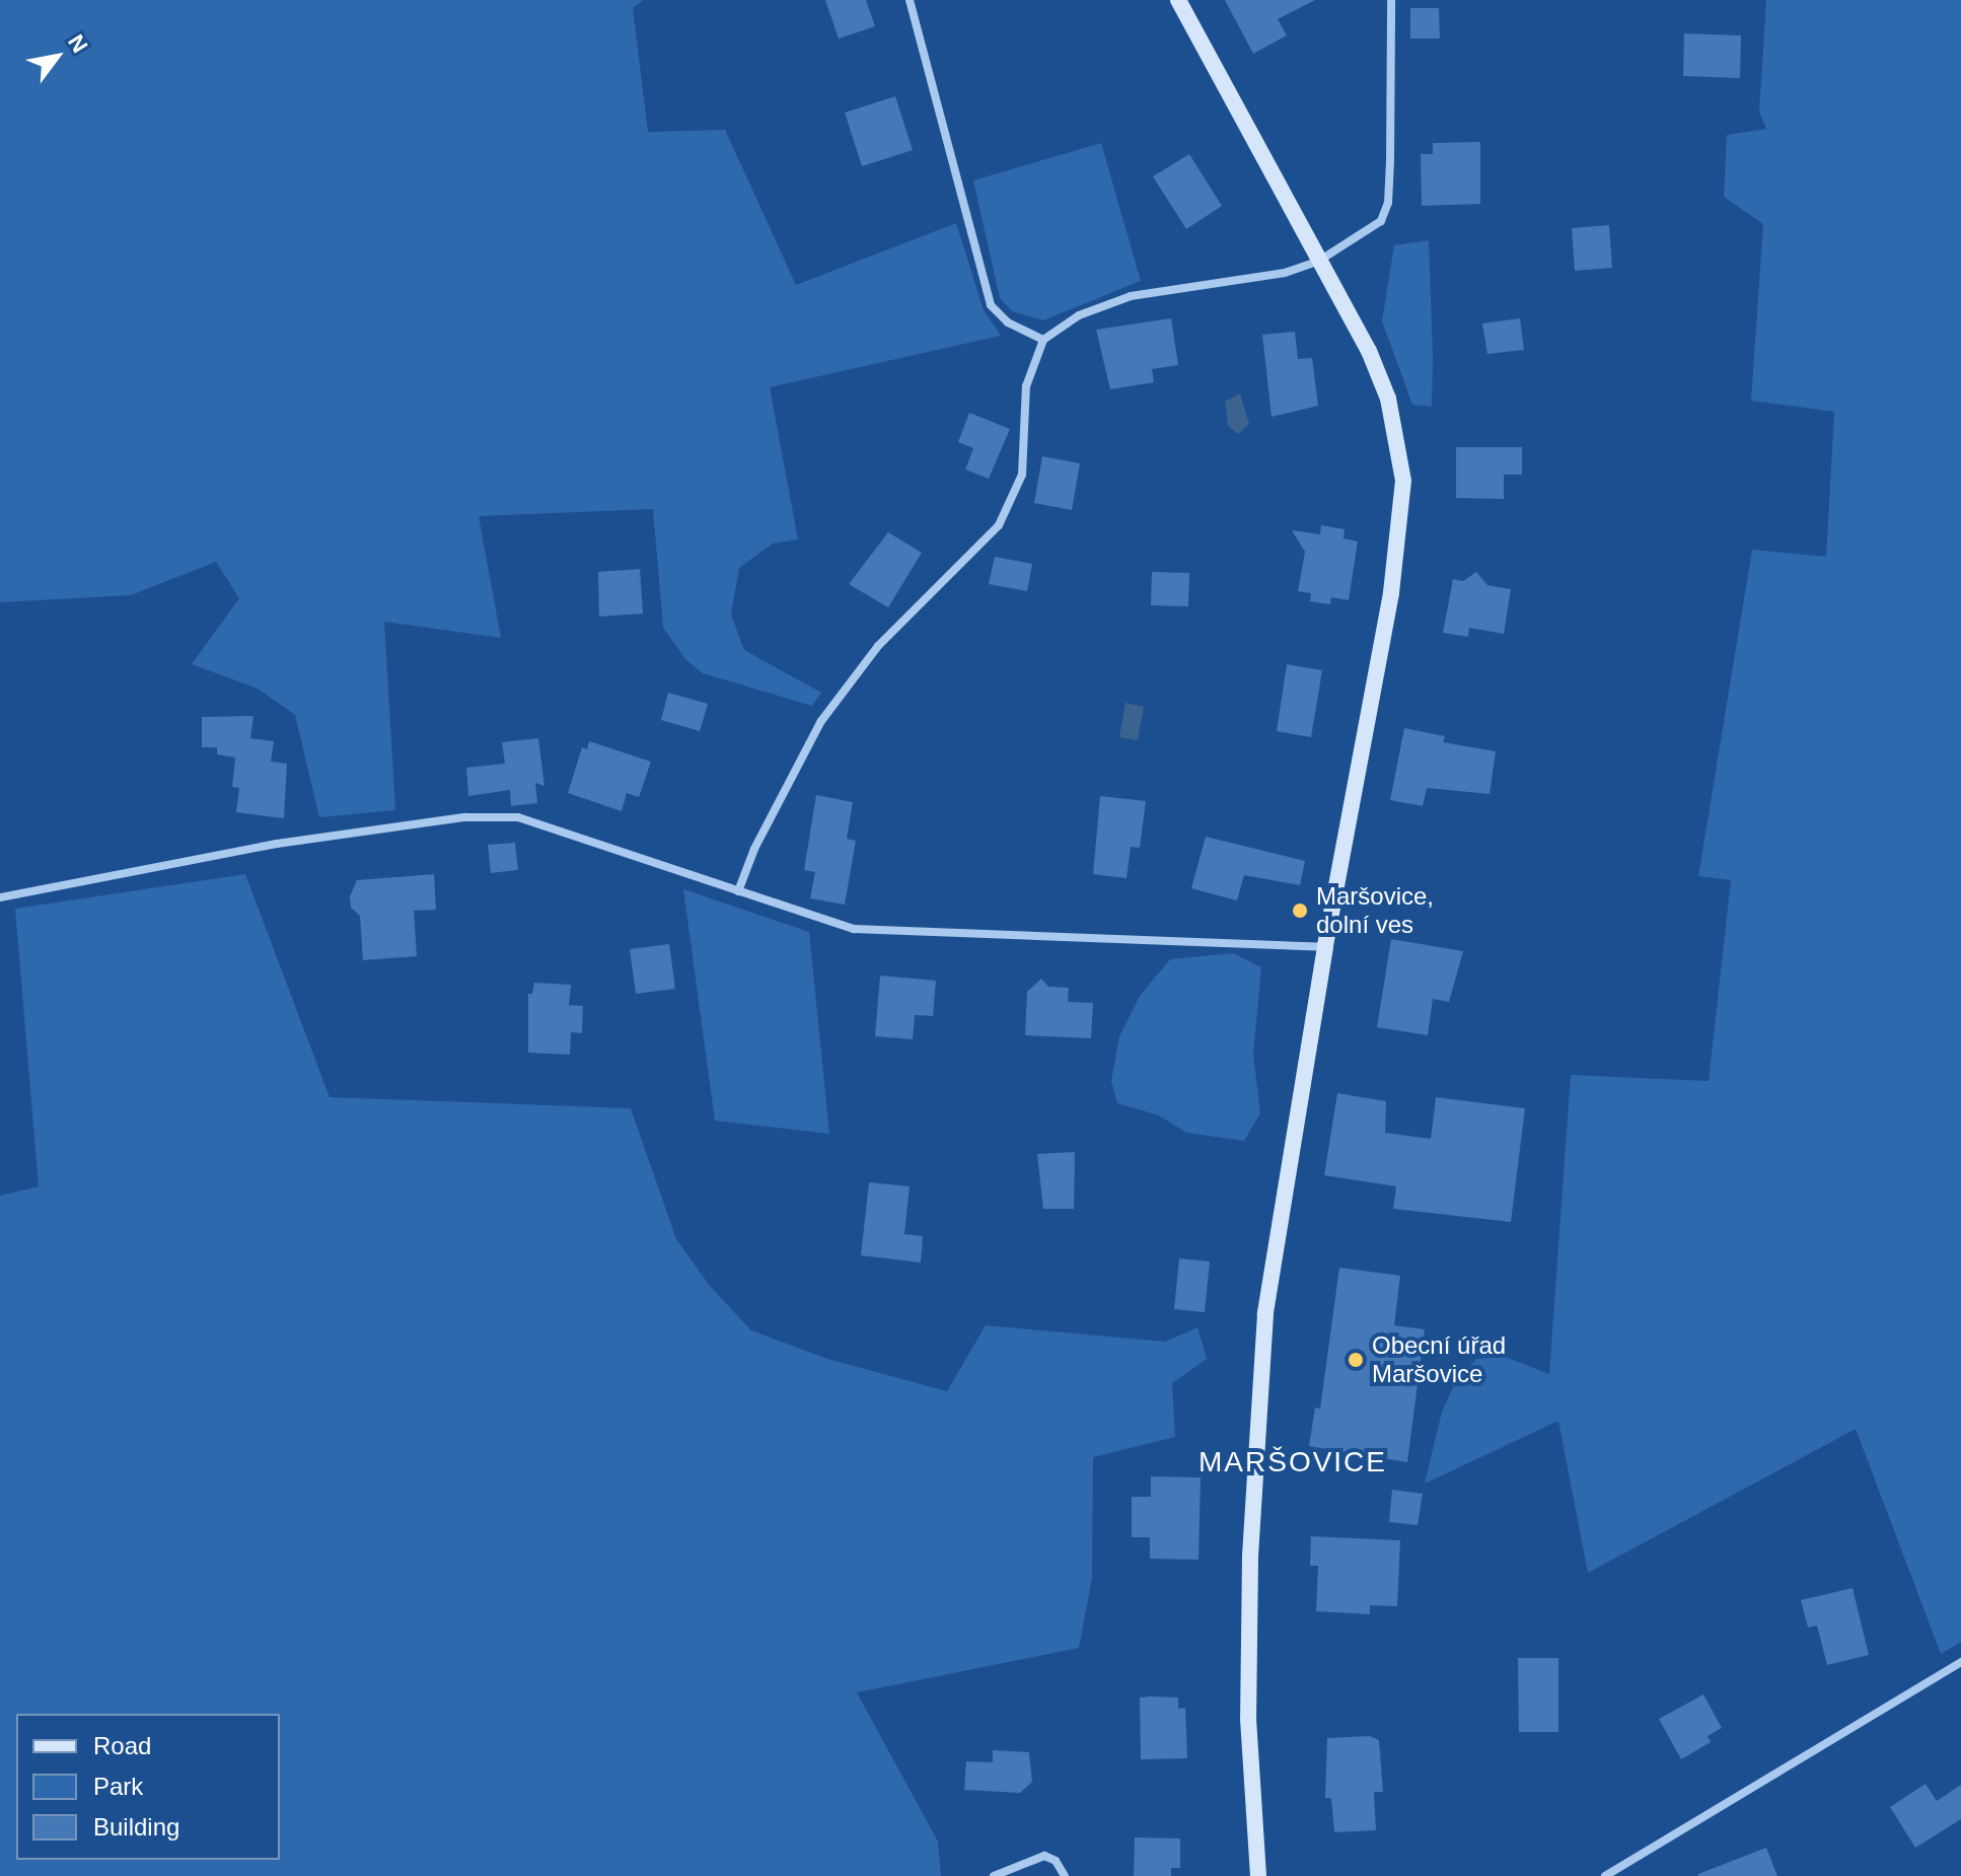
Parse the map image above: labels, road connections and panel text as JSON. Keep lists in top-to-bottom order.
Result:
{
  "districts": ["MARŠOVICE"],
  "places": ["Maršovice, dolní ves", "Obecní úřad Maršovice"],
  "legend": ["Road", "Park", "Building"],
  "north": "top right"
}
